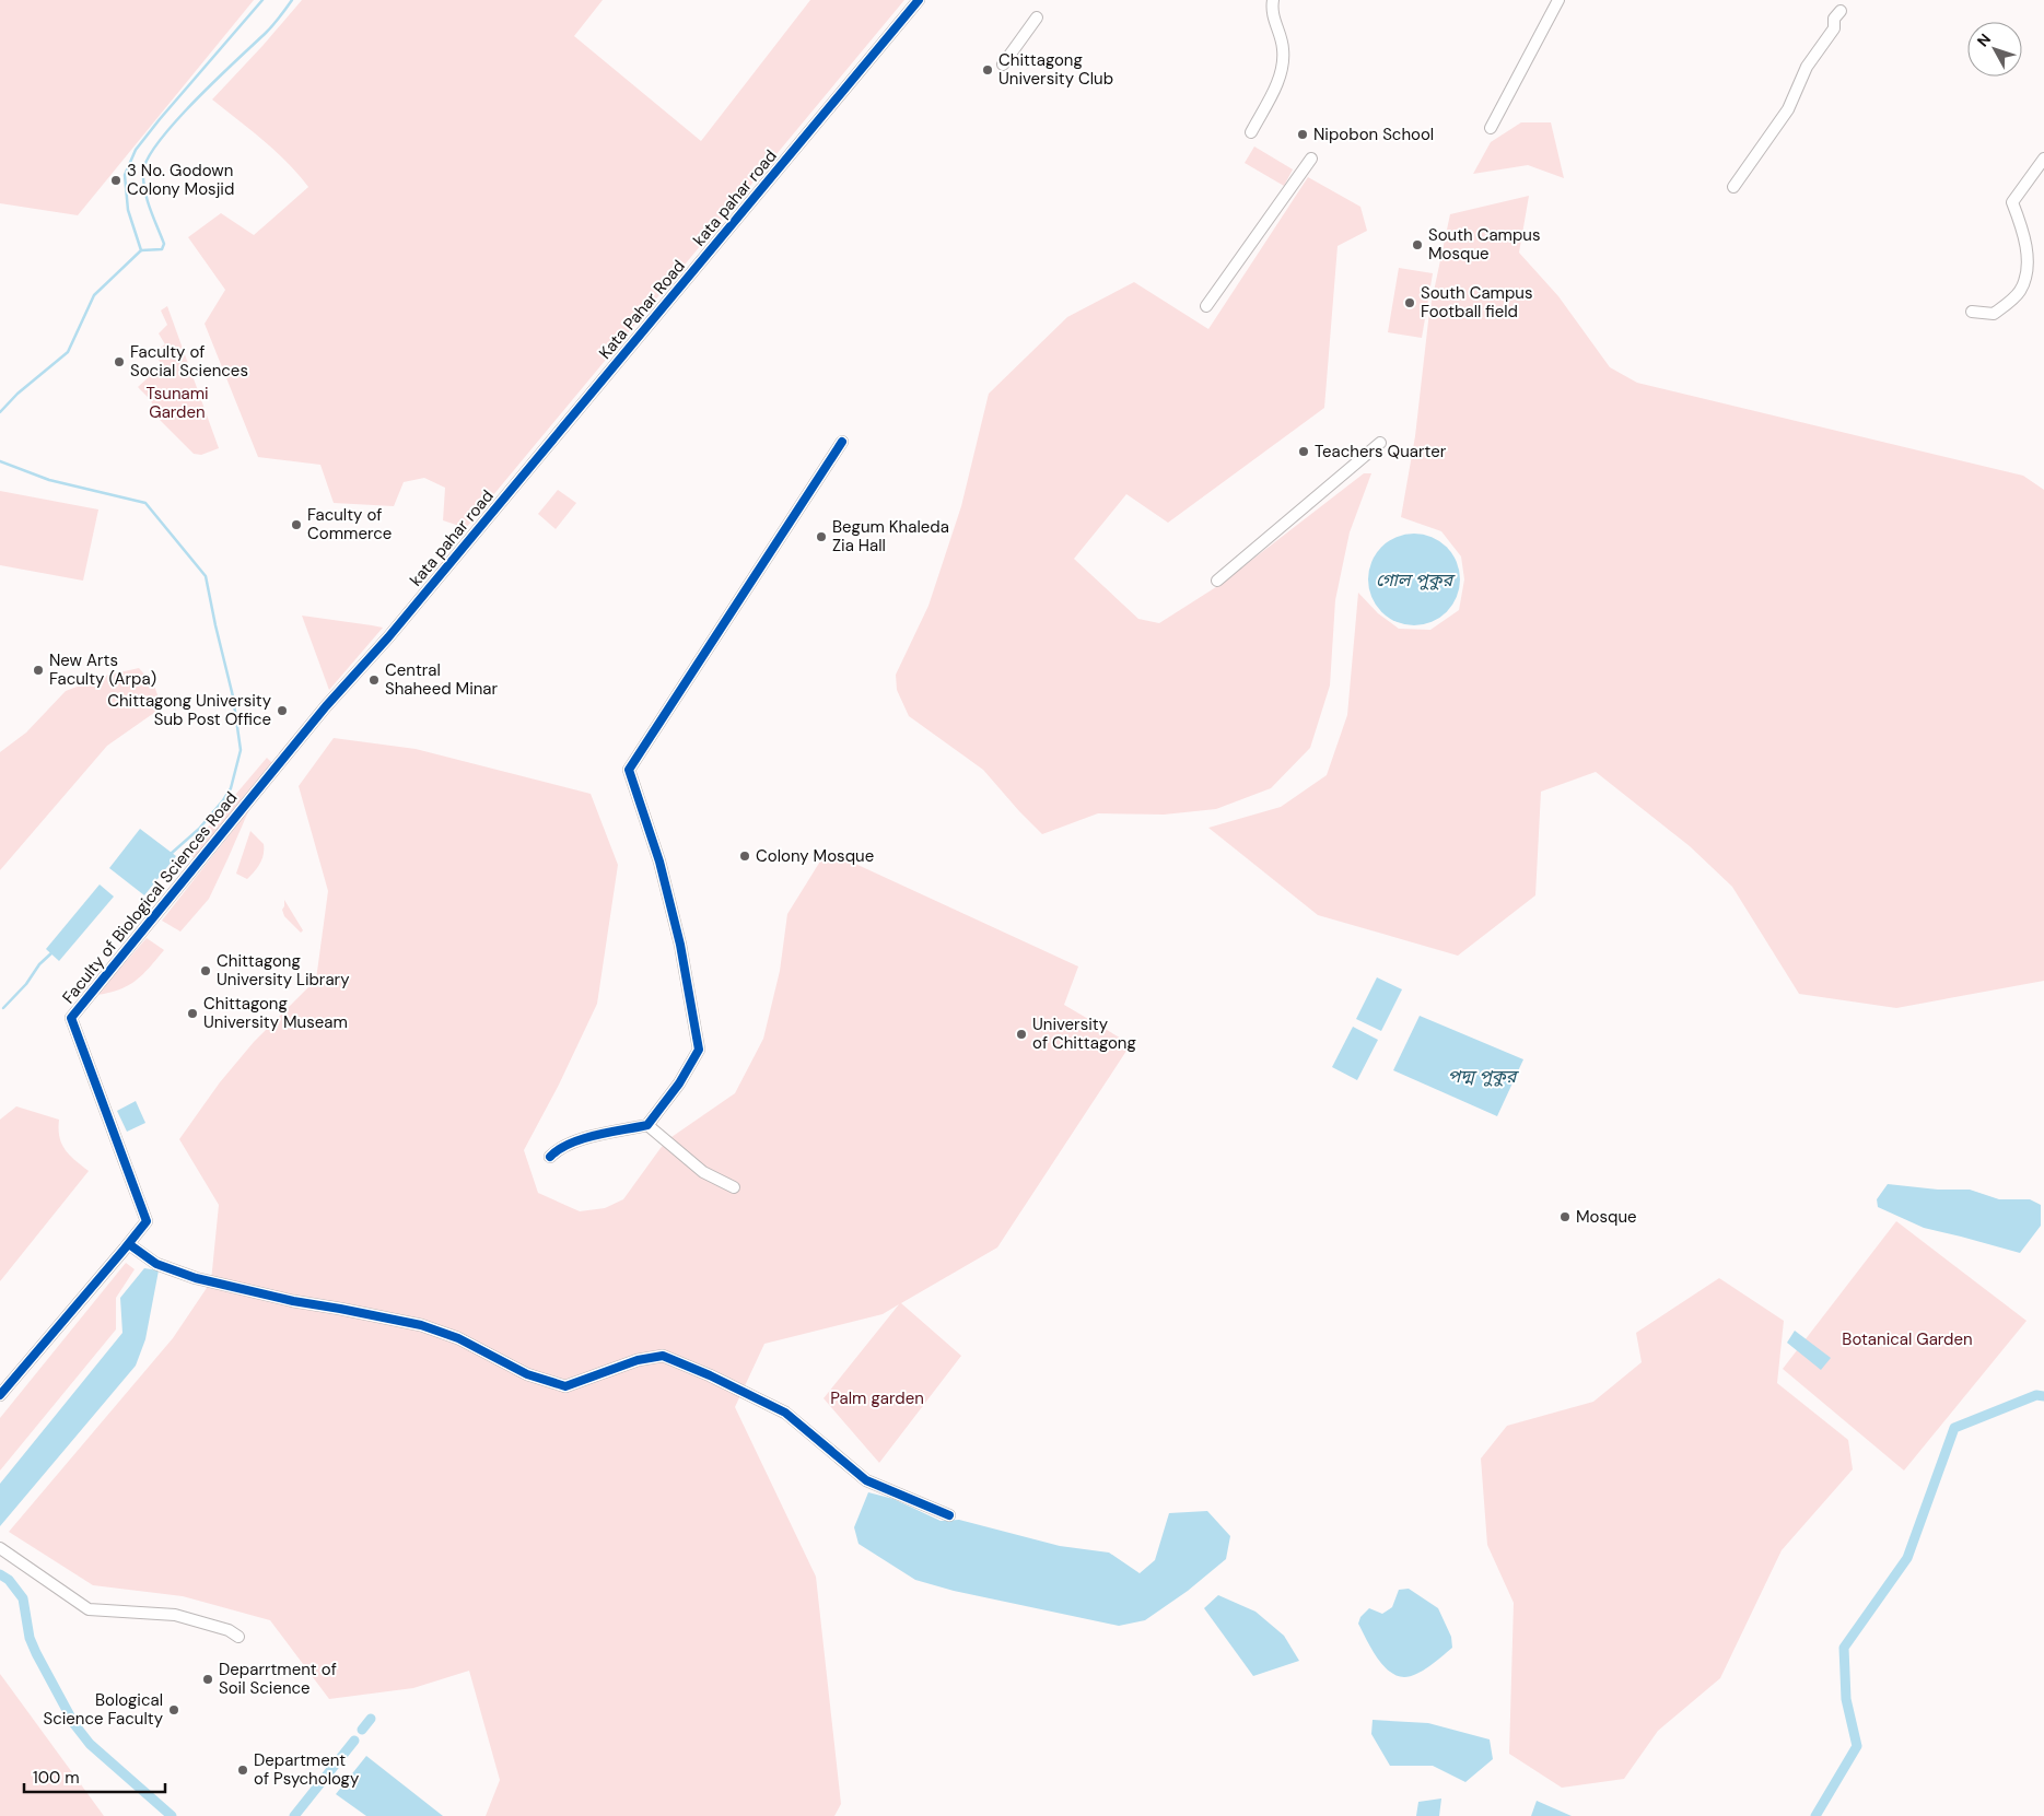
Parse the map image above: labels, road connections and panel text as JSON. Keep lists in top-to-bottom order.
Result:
{
  "streets": {
    "street": ["kata pahar road", "Kata Pahar Road", "Faculty of Biological Sciences Road"]
  },
  "crossings": [
    ["kata pahar road", "Kata Pahar Road"],
    ["kata pahar road", "Faculty of Biological Sciences Road"]
  ],
  "water": ["গোল পুকুর", "পদ্ম পুকুর"],
  "parks": ["Tsunami Garden", "Botanical Garden", "Palm garden"],
  "places": [
    "Chittagong University Club",
    "Nipobon School",
    "3 No. Godown Colony Mosjid",
    "South Campus Mosque",
    "South Campus Football field",
    "Faculty of Social Sciences",
    "Teachers Quarter",
    "Faculty of Commerce",
    "Begum Khaleda Zia Hall",
    "New Arts Faculty (Arpa)",
    "Central Shaheed Minar",
    "Chittagong University Sub Post Office",
    "Colony Mosque",
    "Chittagong University Library",
    "Chittagong University Museam",
    "University of Chittagong",
    "Mosque",
    "Deparrtment of Soil Science",
    "Bological Science Faculty",
    "Department of Psychology"
  ],
  "scale_bar": "100 m",
  "north": "top left"
}
